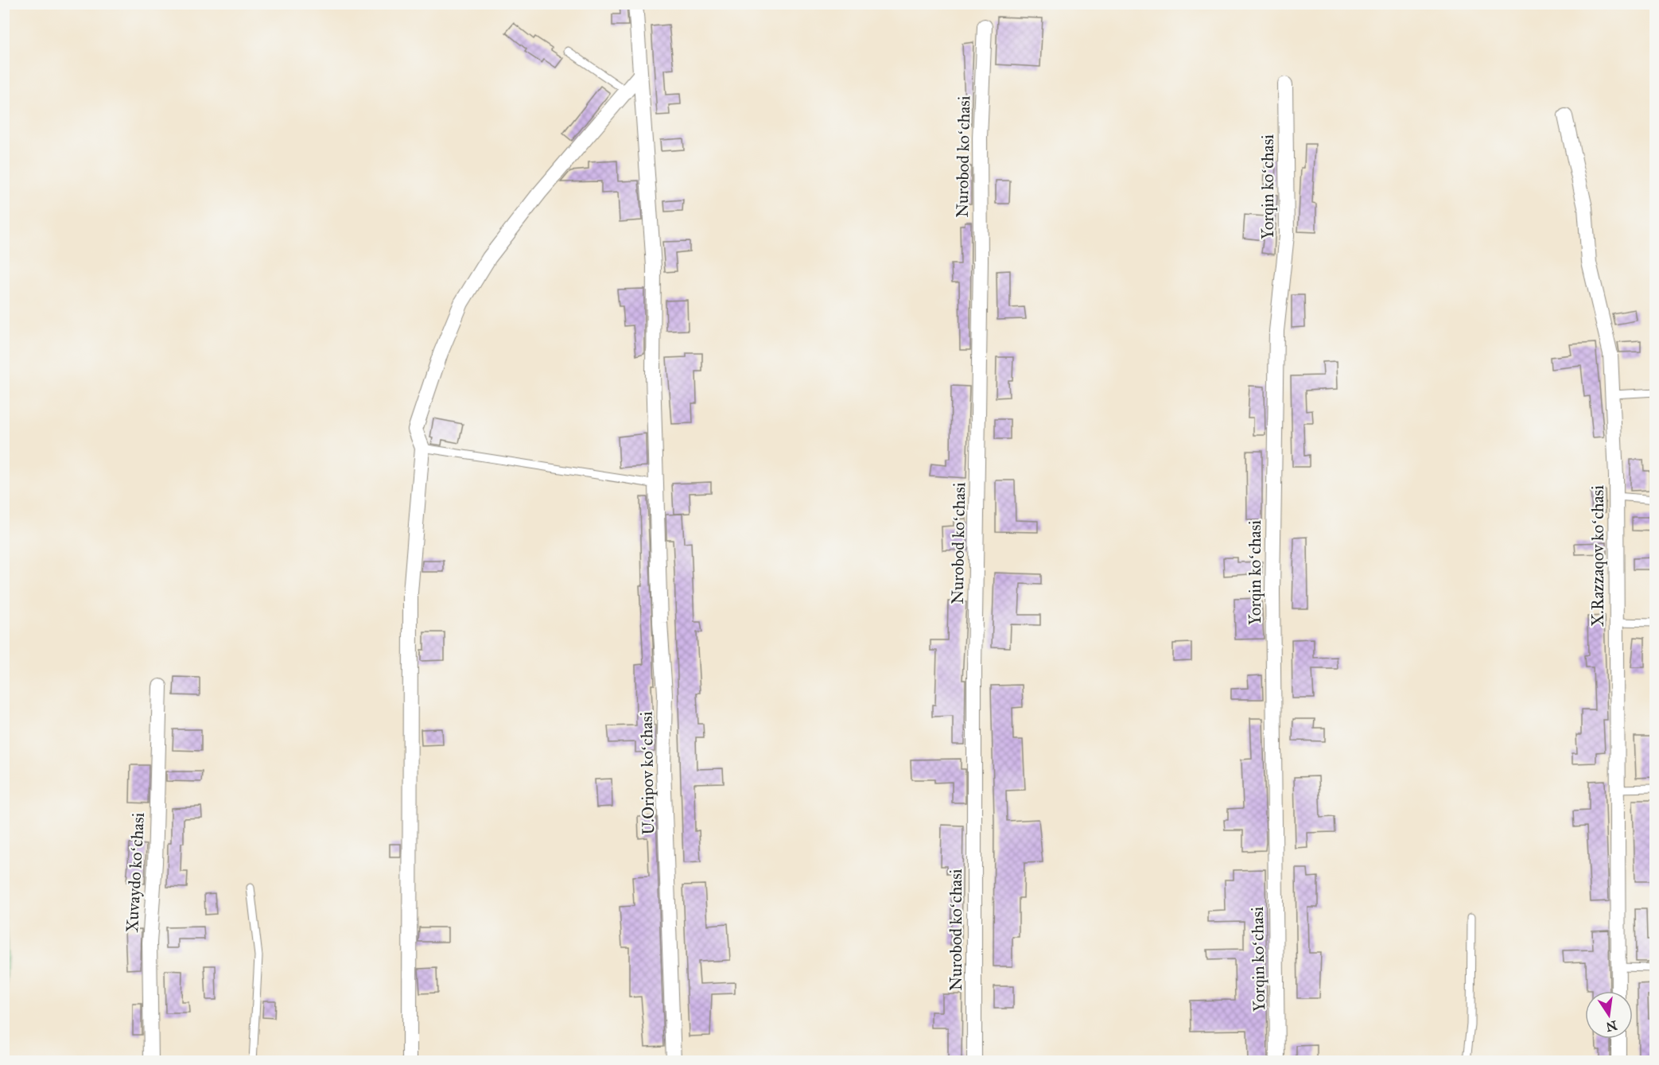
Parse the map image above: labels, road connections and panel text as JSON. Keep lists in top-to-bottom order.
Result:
{
  "streets": {
    "street": [
      "Nurobod koʻchasi",
      "Yorqin koʻchasi",
      "X.Razzaqov koʻchasi",
      "U.Oripov koʻchasi",
      "Xuvaydo koʻchasi"
    ]
  },
  "north": "bottom"
}
